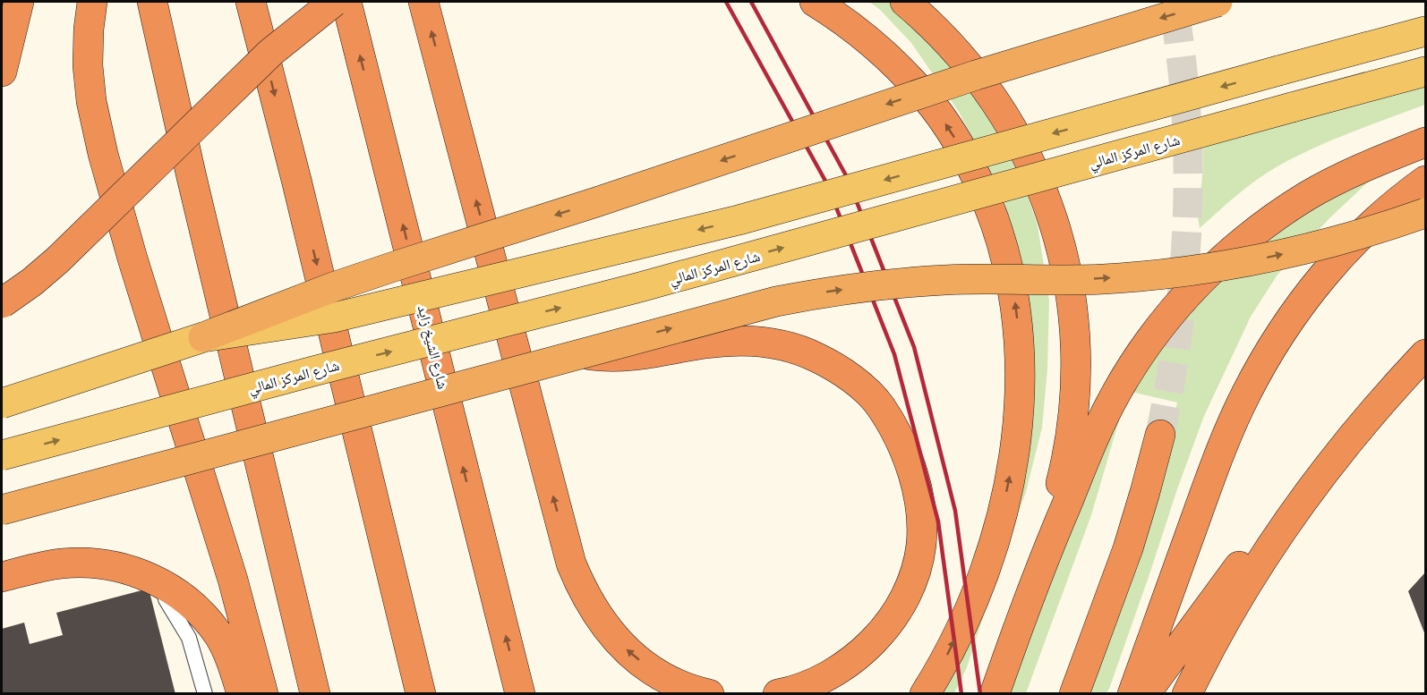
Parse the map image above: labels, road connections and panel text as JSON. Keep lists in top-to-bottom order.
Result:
{
  "streets": {
    "highway": ["شارع الشيخ زايد"],
    "main road": ["شارع المركز المالي"]
  }
}
